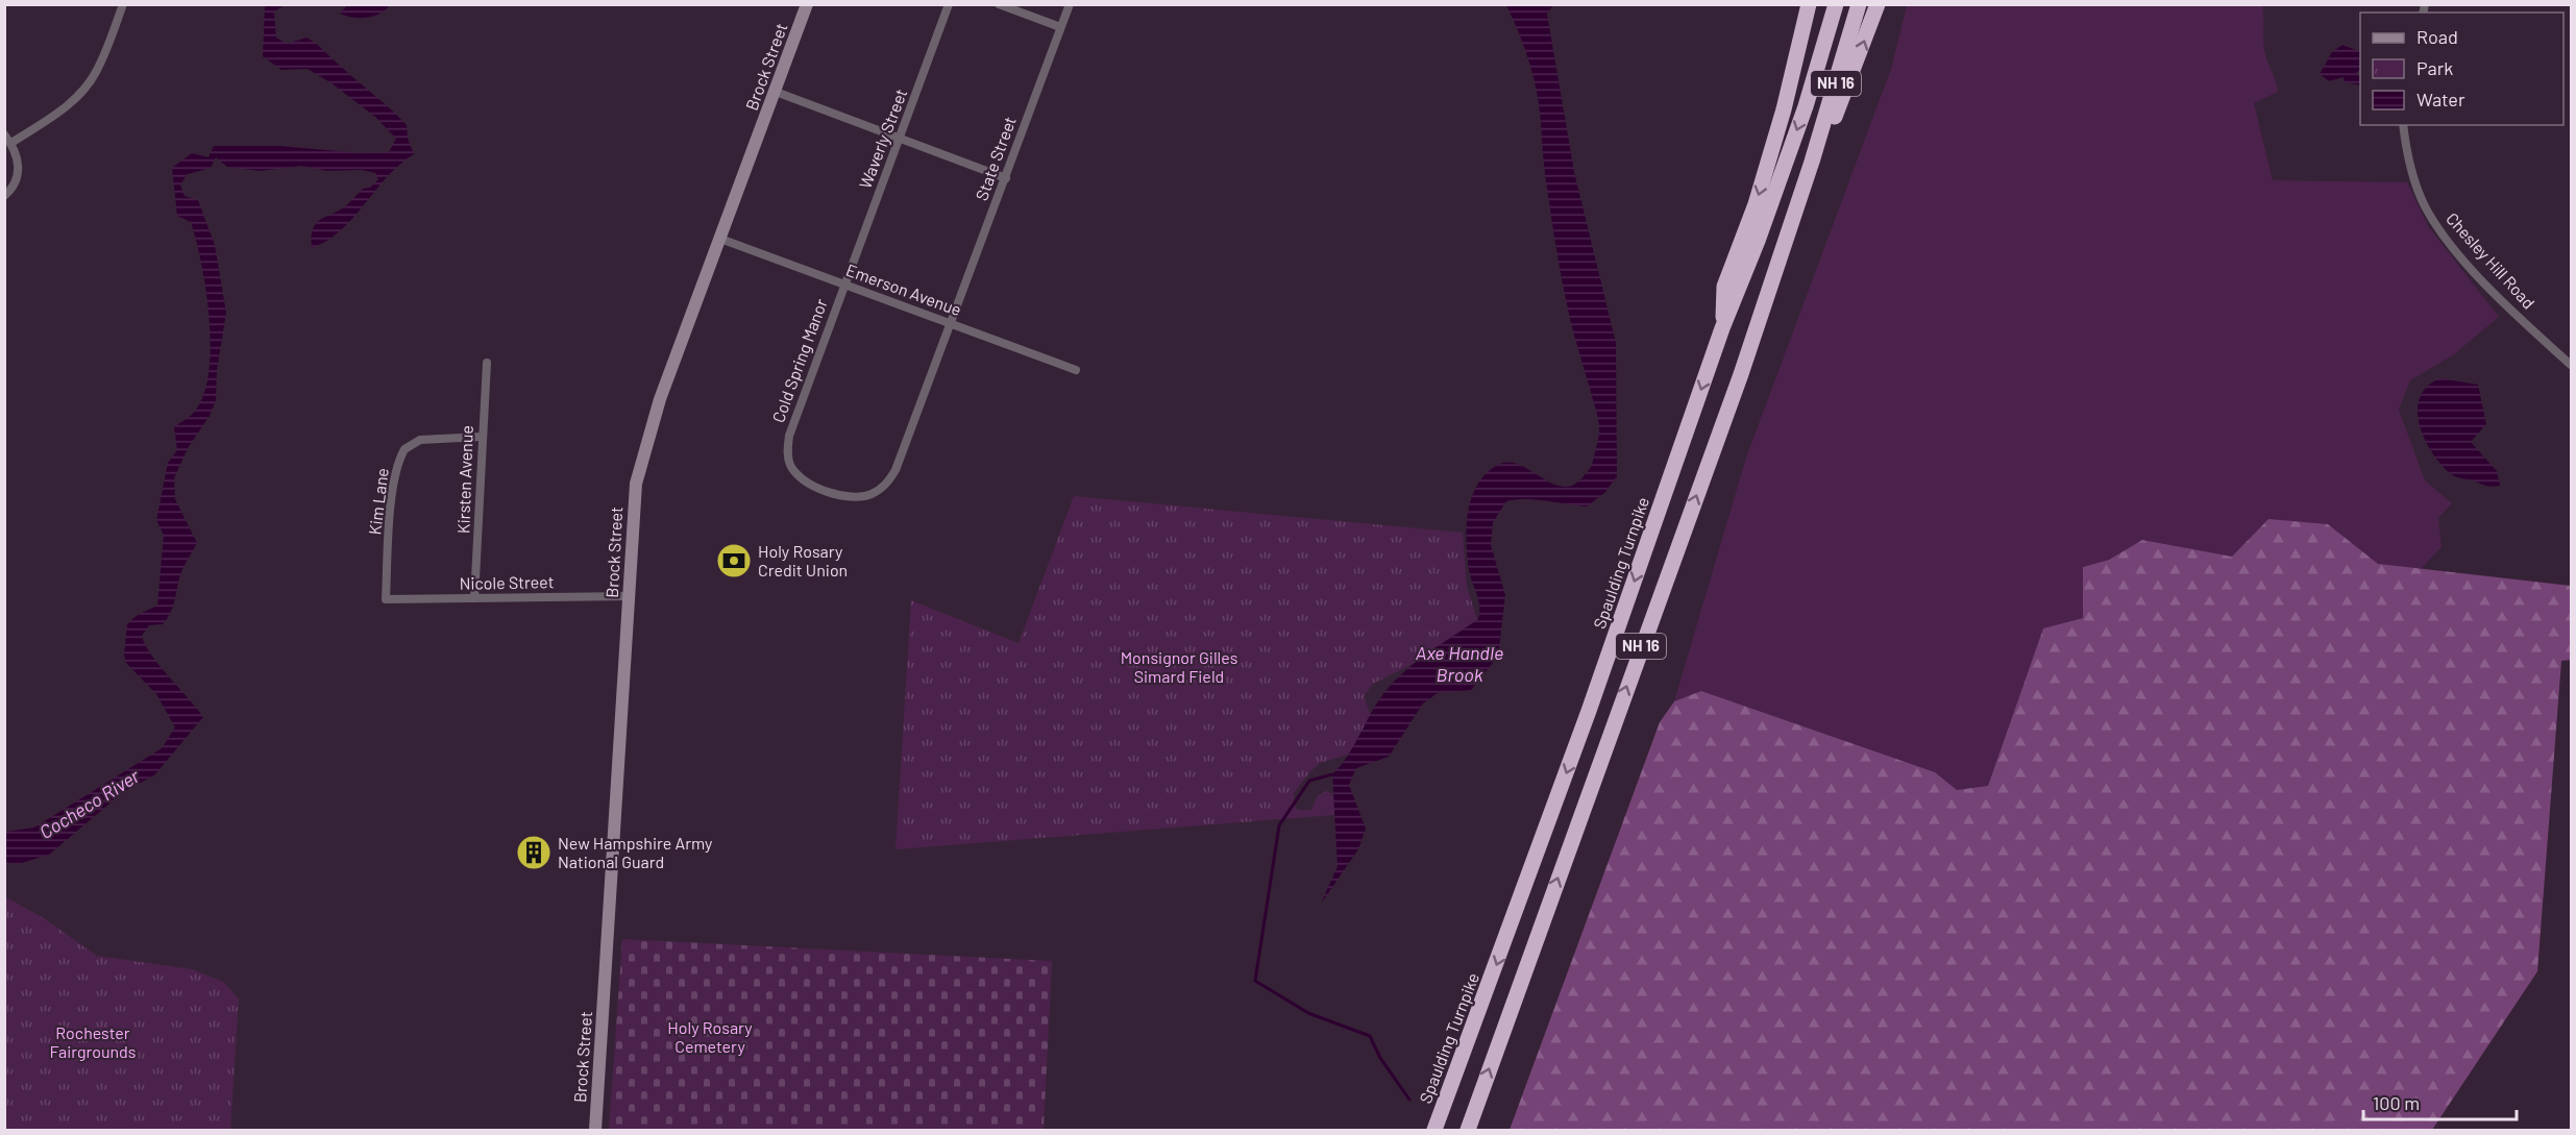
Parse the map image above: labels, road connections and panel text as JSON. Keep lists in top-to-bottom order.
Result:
{
  "streets": {
    "highway": ["NH 16", "Spaulding Turnpike"],
    "street": [
      "Brock Street",
      "Waverly Street",
      "State Street",
      "Chesley Hill Road",
      "Emerson Avenue",
      "Cold Spring Manor",
      "Kirsten Avenue",
      "Kim Lane",
      "Nicole Street"
    ]
  },
  "crossings": [
    ["Brock Street", "Emerson Avenue"],
    ["Brock Street", "Nicole Street"],
    ["Waverly Street", "Emerson Avenue"],
    ["Waverly Street", "Cold Spring Manor"],
    ["State Street", "Emerson Avenue"],
    ["State Street", "Cold Spring Manor"],
    ["Emerson Avenue", "Cold Spring Manor"],
    ["Kirsten Avenue", "Kim Lane"],
    ["Kirsten Avenue", "Nicole Street"],
    ["Kim Lane", "Nicole Street"]
  ],
  "water": ["Axe Handle Brook", "Cocheco River"],
  "parks": ["Monsignor Gilles Simard Field", "Holy Rosary Cemetery", "Rochester Fairgrounds"],
  "places": {
    "bank": ["Holy Rosary Credit Union"],
    "building": ["New Hampshire Army National Guard"]
  },
  "legend": ["Road", "Park", "Water"],
  "scale_bar": "100 m"
}
